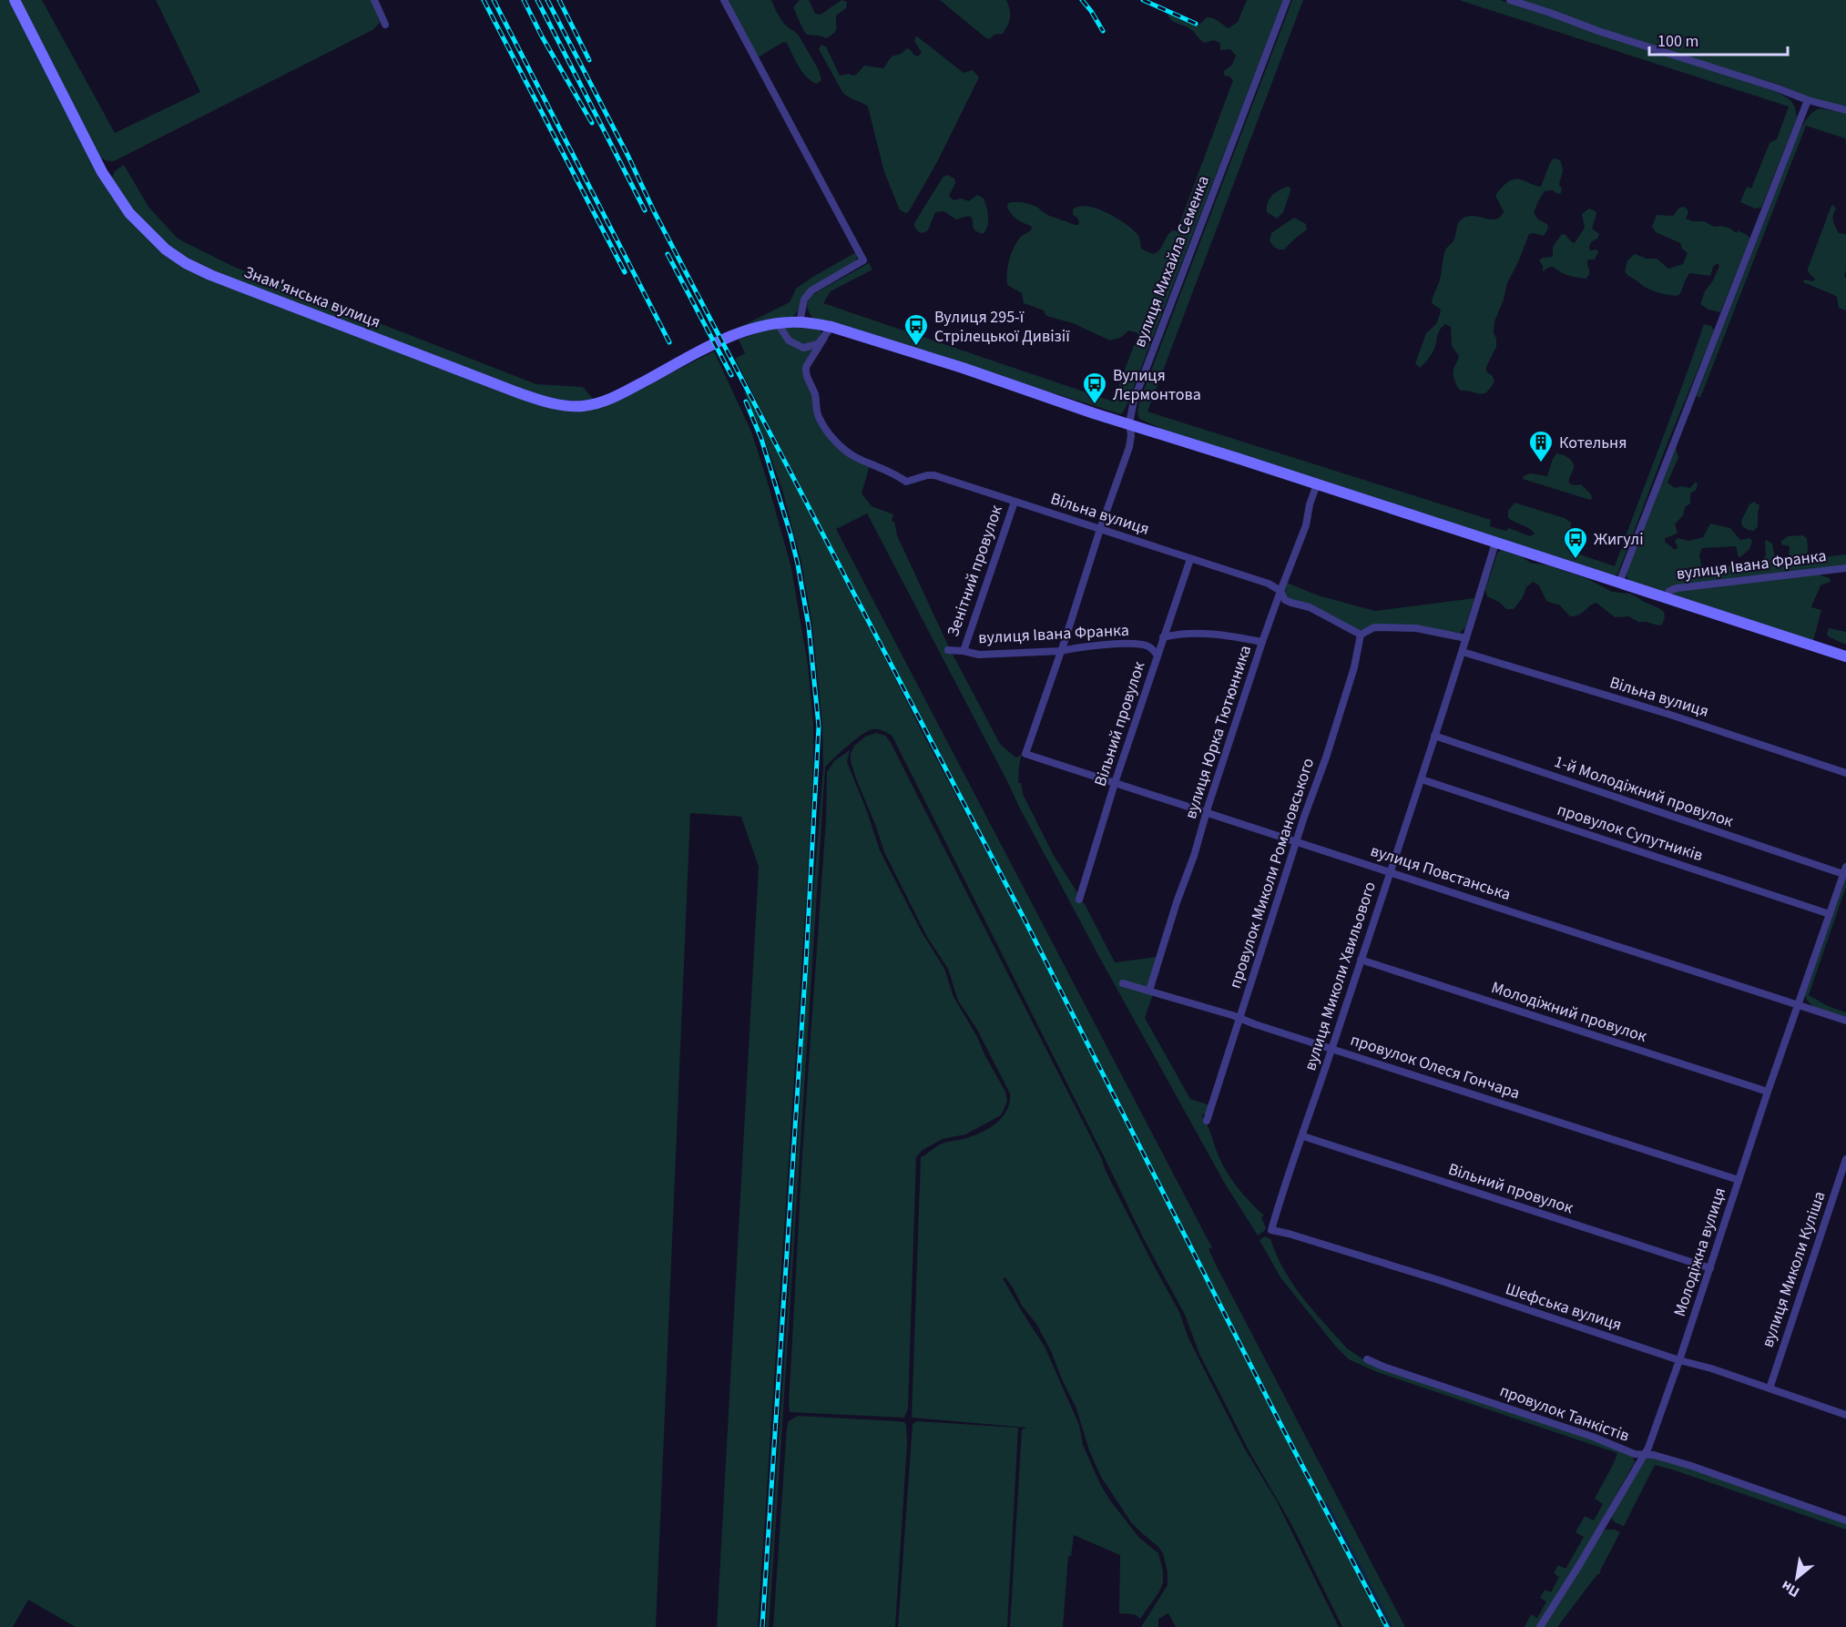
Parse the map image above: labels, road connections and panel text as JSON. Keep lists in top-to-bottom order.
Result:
{
  "streets": {
    "street": [
      "вулиця Михайла Семенка",
      "Знам'янська вулиця",
      "Вільна вулиця",
      "вулиця Івана Франка",
      "Зенітний провулок",
      "Вільний провулок",
      "вулиця Юрка Тютюнника",
      "1-й Молодіжний провулок",
      "провулок Супутників",
      "вулиця Повстанська",
      "провулок Миколи Романовського",
      "вулиця Миколи Хвильового",
      "Молодіжний провулок",
      "провулок Олеся Гончара",
      "Молодіжна вулиця",
      "вулиця Миколи Куліша",
      "Шефська вулиця",
      "провулок Танкістів"
    ]
  },
  "crossings": [
    ["вулиця Михайла Семенка", "Знам'янська вулиця"],
    ["вулиця Михайла Семенка", "Вільна вулиця"],
    ["вулиця Михайла Семенка", "вулиця Івана Франка"],
    ["вулиця Михайла Семенка", "вулиця Повстанська"],
    ["Знам'янська вулиця", "Вільна вулиця"],
    ["Знам'янська вулиця", "вулиця Івана Франка"],
    ["Знам'янська вулиця", "вулиця Юрка Тютюнника"],
    ["Знам'янська вулиця", "вулиця Миколи Хвильового"],
    ["Вільна вулиця", "Зенітний провулок"],
    ["Вільна вулиця", "Вільний провулок"],
    ["Вільна вулиця", "вулиця Юрка Тютюнника"],
    ["Вільна вулиця", "провулок Миколи Романовського"],
    ["Вільна вулиця", "вулиця Миколи Хвильового"],
    ["вулиця Івана Франка", "Зенітний провулок"],
    ["вулиця Івана Франка", "Вільний провулок"],
    ["Вільний провулок", "вулиця Повстанська"],
    ["Вільний провулок", "вулиця Миколи Хвильового"],
    ["Вільний провулок", "Молодіжна вулиця"],
    ["вулиця Юрка Тютюнника", "вулиця Повстанська"],
    ["вулиця Юрка Тютюнника", "провулок Олеся Гончара"],
    ["1-й Молодіжний провулок", "вулиця Миколи Хвильового"],
    ["1-й Молодіжний провулок", "Молодіжна вулиця"],
    ["провулок Супутників", "вулиця Миколи Хвильового"],
    ["провулок Супутників", "Молодіжна вулиця"],
    ["вулиця Повстанська", "провулок Миколи Романовського"],
    ["вулиця Повстанська", "вулиця Миколи Хвильового"],
    ["вулиця Повстанська", "Молодіжна вулиця"],
    ["провулок Миколи Романовського", "провулок Олеся Гончара"],
    ["вулиця Миколи Хвильового", "Молодіжний провулок"],
    ["вулиця Миколи Хвильового", "провулок Олеся Гончара"],
    ["вулиця Миколи Хвильового", "Шефська вулиця"],
    ["Молодіжний провулок", "Молодіжна вулиця"],
    ["провулок Олеся Гончара", "Молодіжна вулиця"],
    ["Молодіжна вулиця", "Шефська вулиця"],
    ["Молодіжна вулиця", "провулок Танкістів"],
    ["вулиця Миколи Куліша", "Шефська вулиця"]
  ],
  "places": {
    "bus stop": ["Вулиця 295-ї Стрілецької Дивізії", "Вулиця Лєрмонтова", "Жигулі"],
    "building": ["Котельня"]
  },
  "scale_bar": "100 m",
  "north": "bottom left"
}
